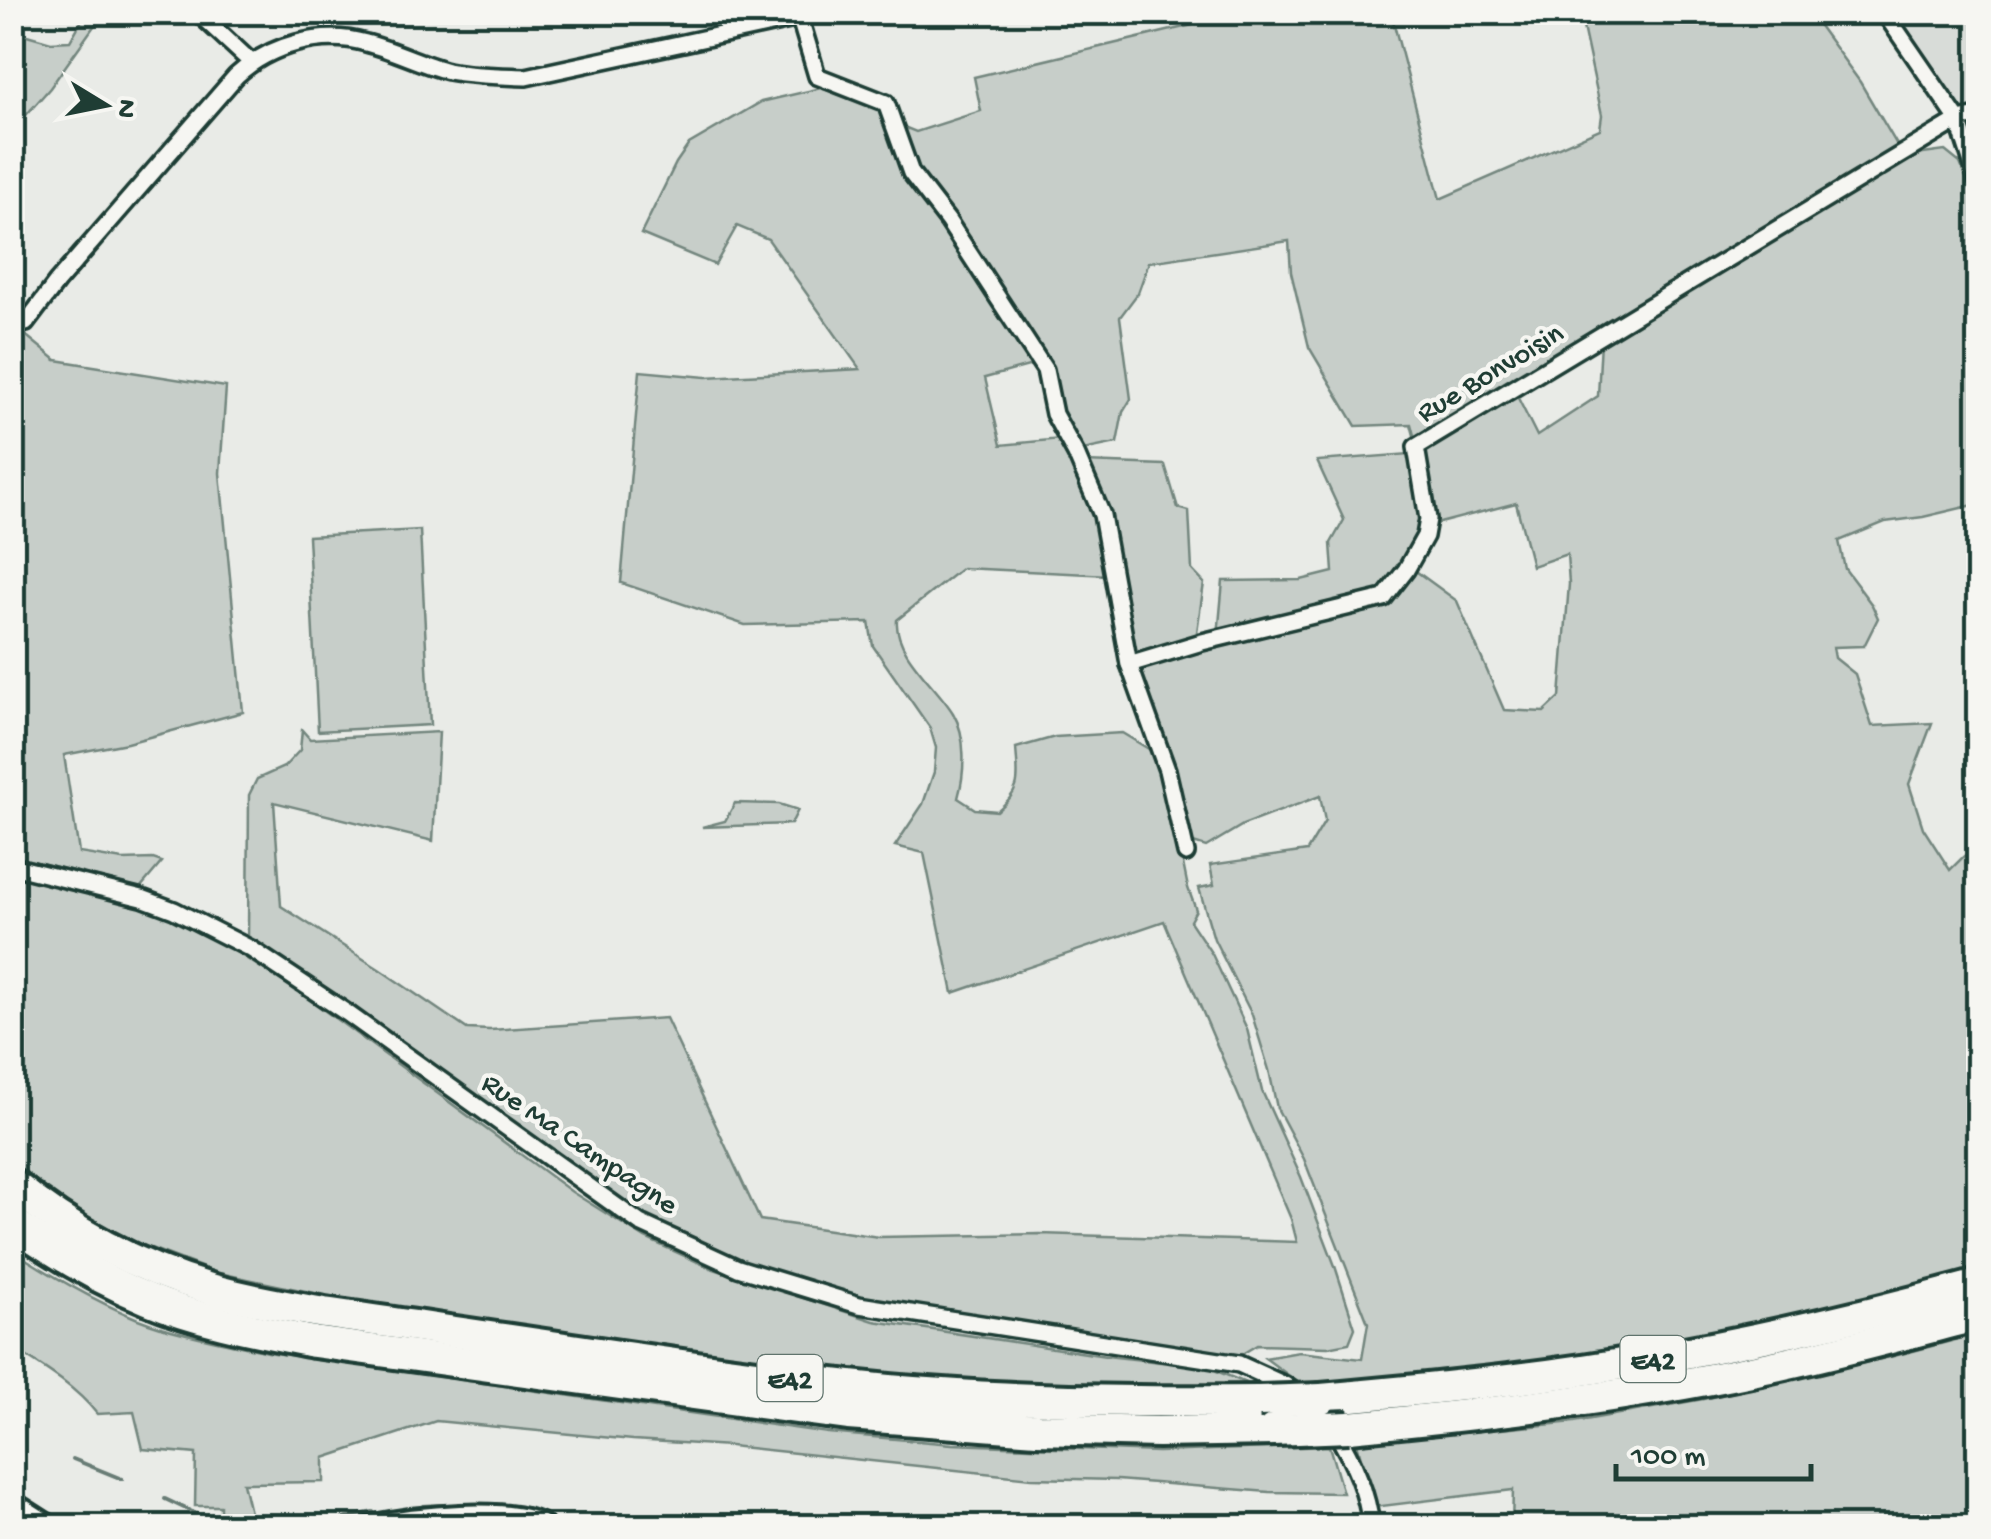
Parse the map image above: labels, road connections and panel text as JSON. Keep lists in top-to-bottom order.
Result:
{
  "streets": {
    "highway": ["E42"],
    "street": ["Rue Bonvoisin", "Rue Ma Campagne"]
  },
  "scale_bar": "100 m",
  "north": "right"
}
